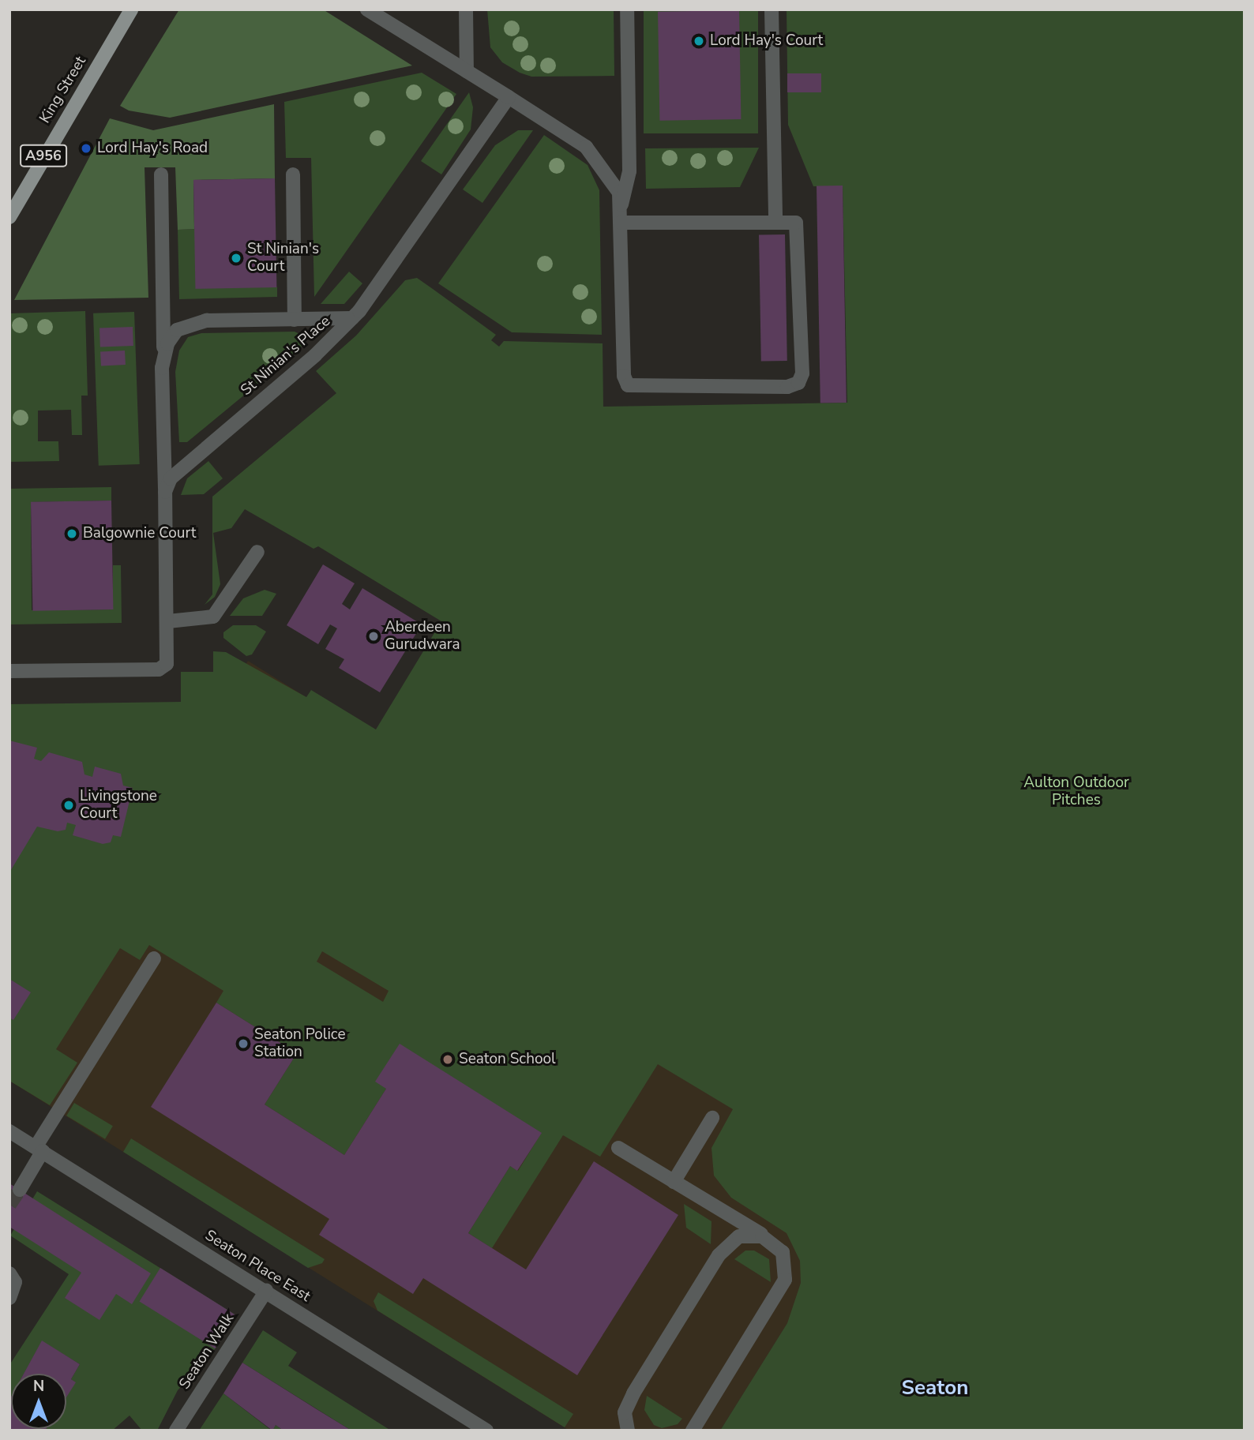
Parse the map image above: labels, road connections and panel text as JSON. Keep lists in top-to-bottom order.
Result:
{
  "streets": {
    "main road": ["King Street", "A956"],
    "street": ["St Ninian's Place", "Seaton Place East", "Seaton Walk"]
  },
  "crossings": [
    ["Seaton Place East", "Seaton Walk"]
  ],
  "districts": ["Seaton"],
  "parks": ["Aulton Outdoor Pitches"],
  "places": [
    "Lord Hay's Court",
    "Lord Hay's Road",
    "St Ninian's Court",
    "Balgownie Court",
    "Aberdeen Gurudwara",
    "Livingstone Court",
    "Seaton Police Station",
    "Seaton School"
  ],
  "north": "top"
}
